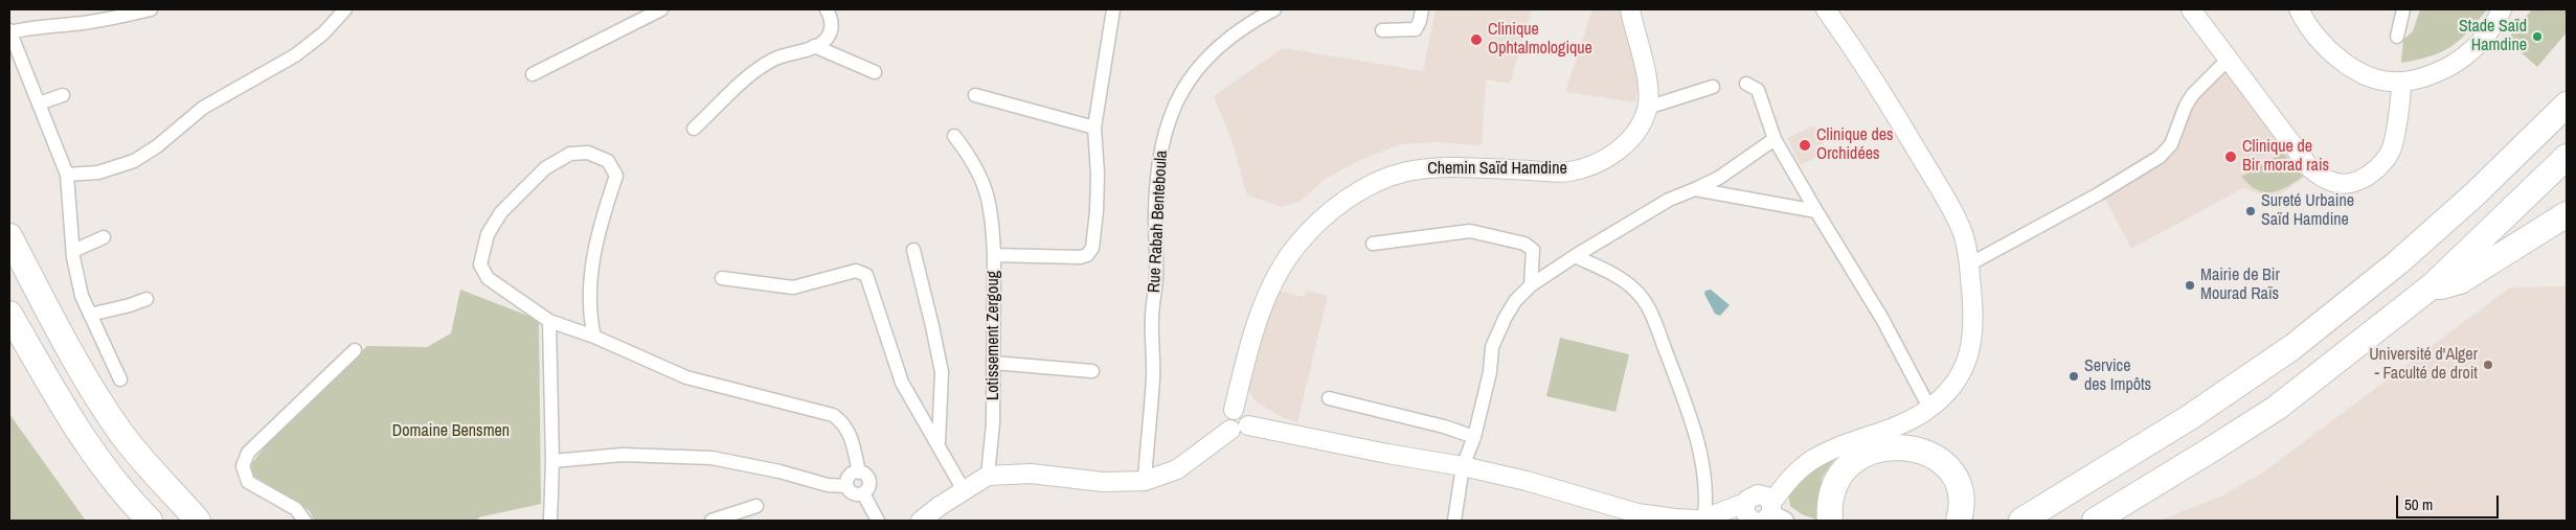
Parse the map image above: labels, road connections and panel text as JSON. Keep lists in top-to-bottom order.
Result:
{
  "streets": {
    "main road": ["Chemin Saïd Hamdine"],
    "street": ["Rue Rabah Benteboula", "Lotissement Zergoug"]
  },
  "parks": ["Domaine Bensmen"],
  "places": [
    "Stade Saïd Hamdine",
    "Clinique Ophtalmologique",
    "Clinique des Orchidées",
    "Clinique de Bir morad rais",
    "Sureté Urbaine Saïd Hamdine",
    "Mairie de Bir Mourad Raïs",
    "Université d'Alger - Faculté de droit",
    "Service des Impôts"
  ],
  "scale_bar": "50 m"
}
